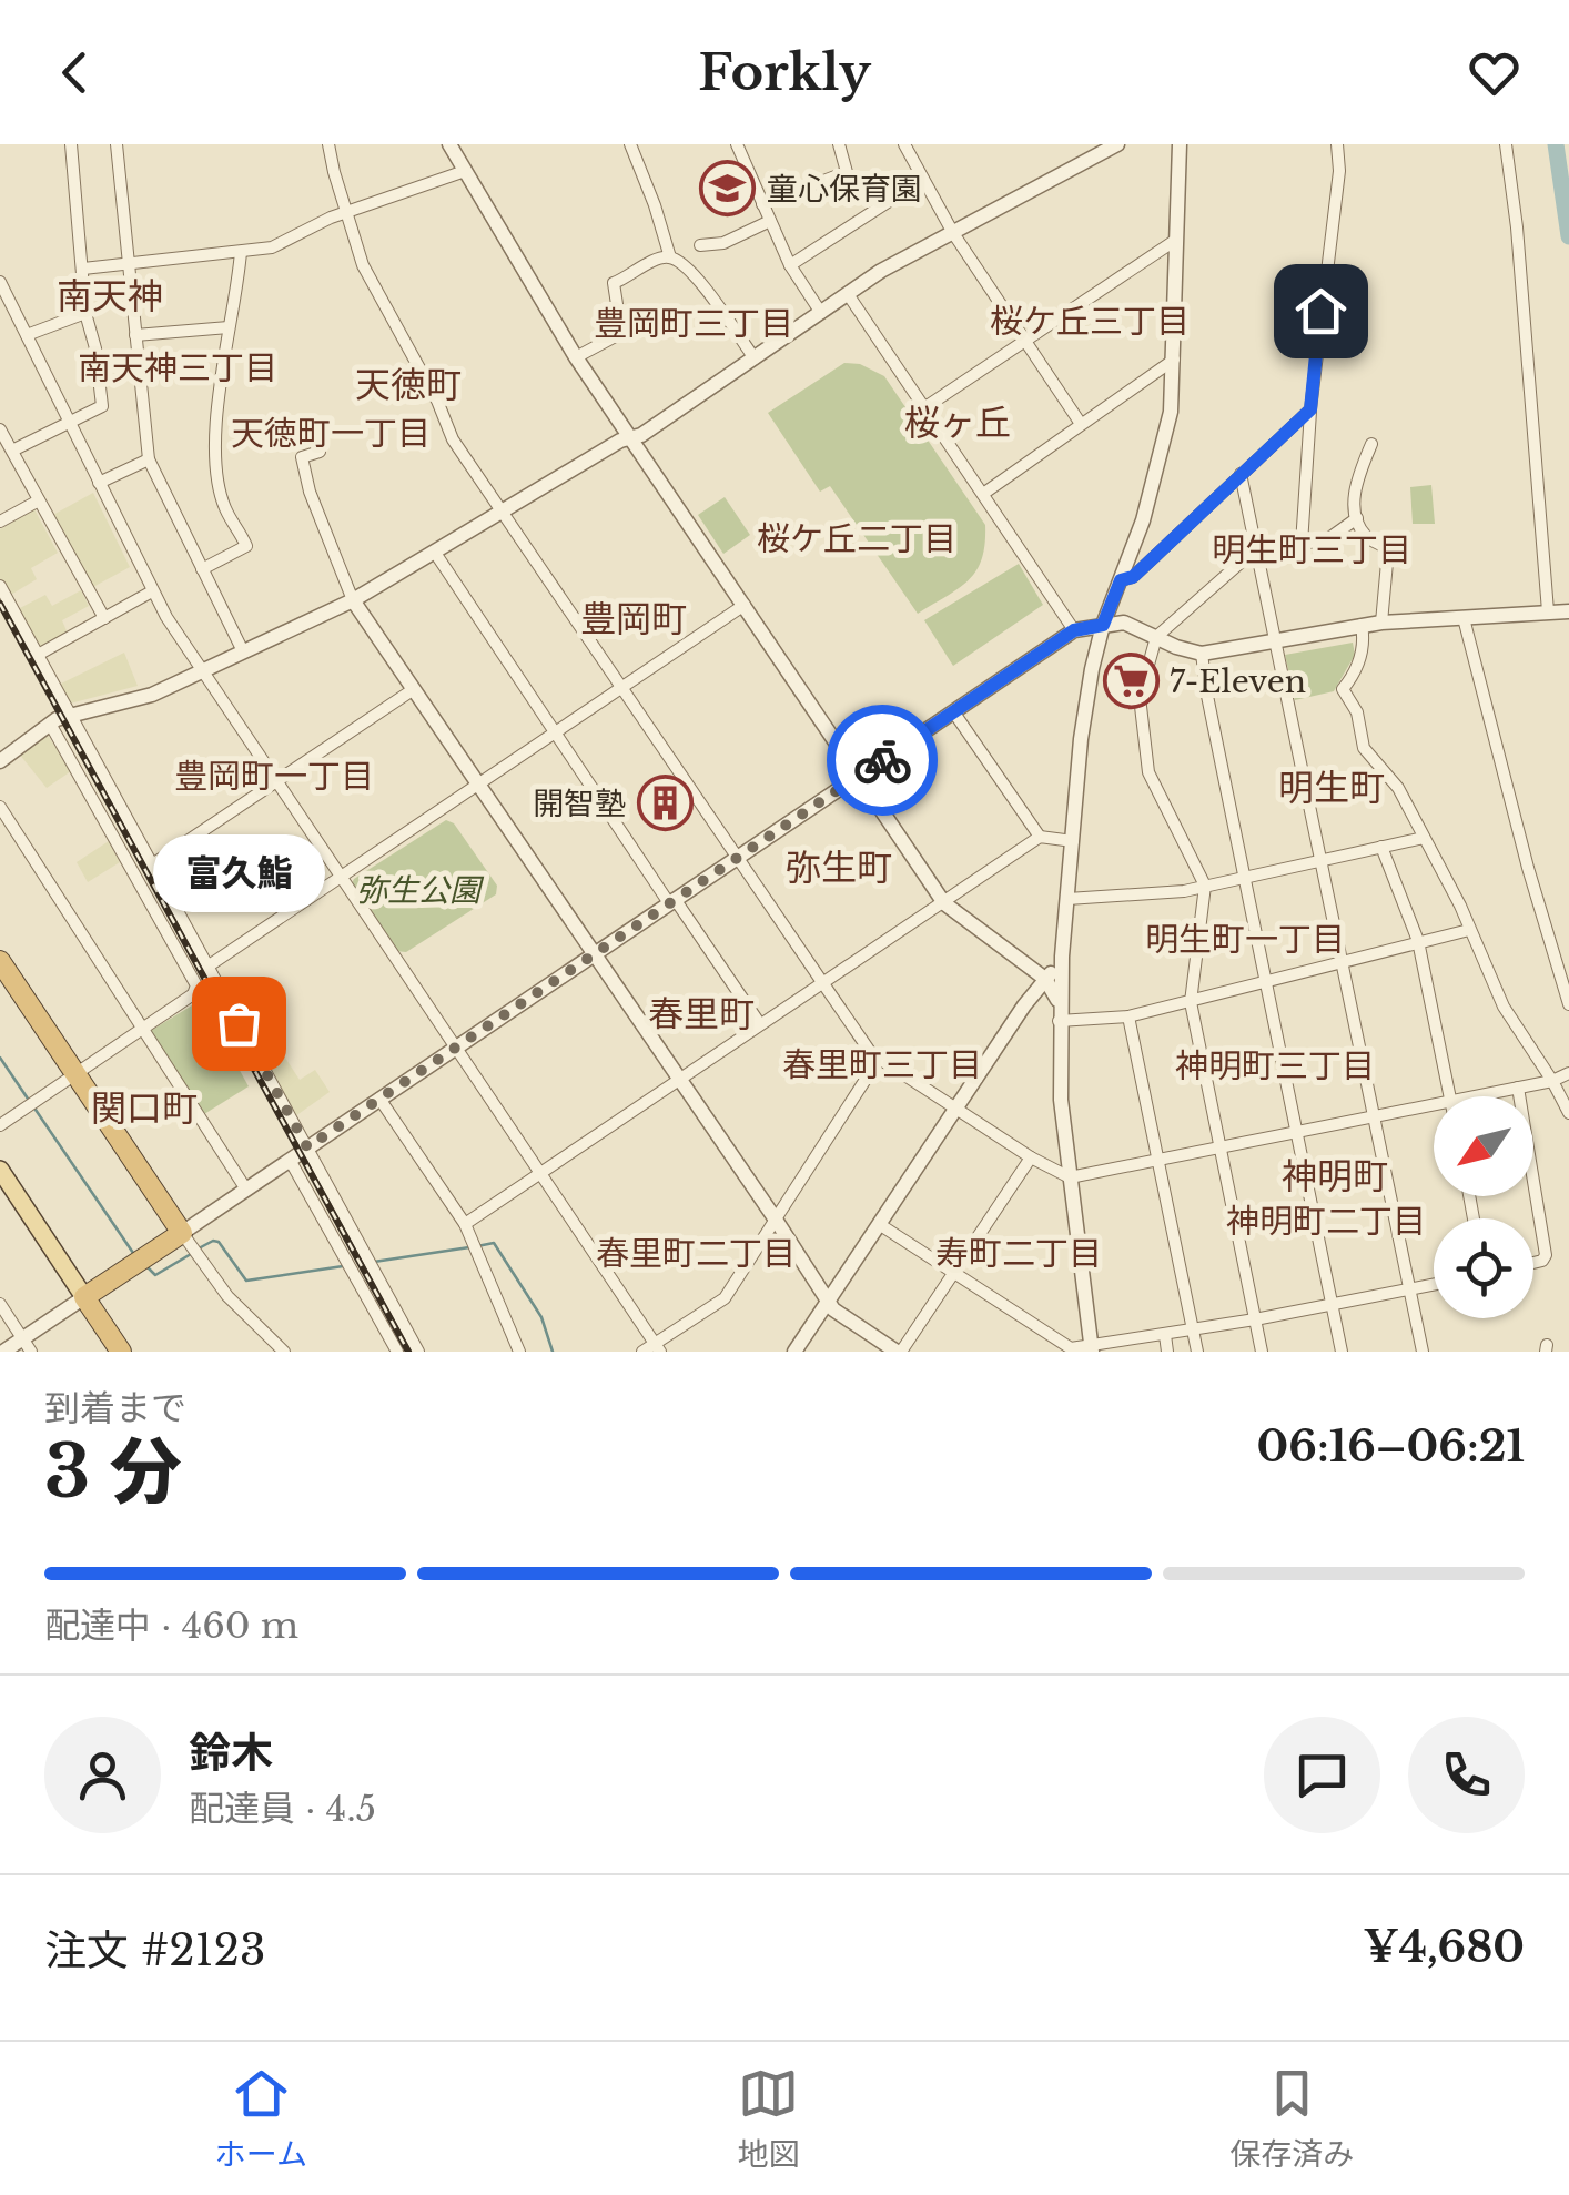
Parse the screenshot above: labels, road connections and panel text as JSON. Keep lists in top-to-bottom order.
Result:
{
  "districts": [
    "南天神",
    "桜ケ丘三丁目",
    "豊岡町三丁目",
    "南天神三丁目",
    "天徳町",
    "桜ヶ丘",
    "天徳町一丁目",
    "桜ケ丘二丁目",
    "明生町三丁目",
    "豊岡町",
    "豊岡町一丁目",
    "明生町",
    "弥生町",
    "明生町一丁目",
    "春里町",
    "春里町三丁目",
    "神明町三丁目",
    "関口町",
    "神明町",
    "神明町二丁目",
    "春里町二丁目",
    "寿町二丁目"
  ],
  "parks": ["弥生公園"],
  "places": {
    "school or university": ["童心保育園"],
    "supermarket": ["7-Eleven"],
    "building": ["開智塾"],
    "other": ["富久鮨"]
  },
  "north": "bottom left",
  "page": {
    "header": "Forkly",
    "bubble": "富久鮨",
    "heading": ["3 分", "到着まで", "06:16–06:21"],
    "panel": [
      "鈴木",
      "配達員 · 4.5",
      "注文 #2123",
      "¥4,680"
    ],
    "bar": "配達中 · 460 m",
    "tabs": ["ホーム", "地図", "保存済み"]
  }
}
